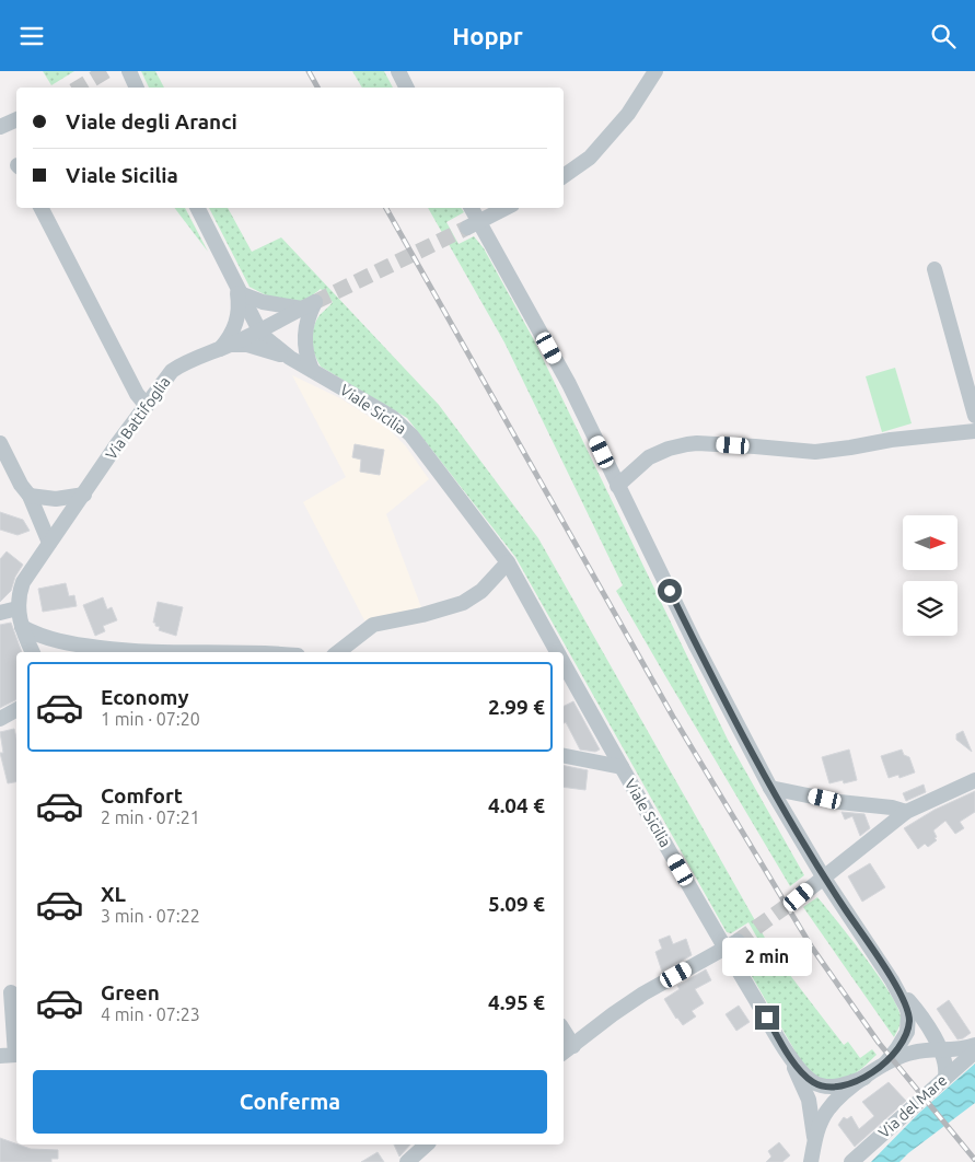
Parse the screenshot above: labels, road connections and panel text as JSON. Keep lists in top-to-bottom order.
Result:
{
  "streets": {
    "street": ["Viale Sicilia", "Via Battifoglia", "Via del Mare"]
  },
  "crossings": [
    ["Viale Sicilia", "Via Battifoglia"]
  ],
  "north": "right",
  "page": {
    "header": "Hoppr",
    "banner": ["Viale degli Aranci", "Viale Sicilia"],
    "list": [
      {
        "name": "Economy",
        "note": "1 min · 07:20",
        "value": "2.99 €"
      },
      {
        "name": "Comfort",
        "note": "2 min · 07:21",
        "value": "4.04 €"
      },
      {
        "name": "XL",
        "note": "3 min · 07:22",
        "value": "5.09 €"
      },
      {
        "name": "Green",
        "note": "4 min · 07:23",
        "value": "4.95 €"
      }
    ],
    "bubble": "2 min",
    "buttons": "Conferma"
  }
}
